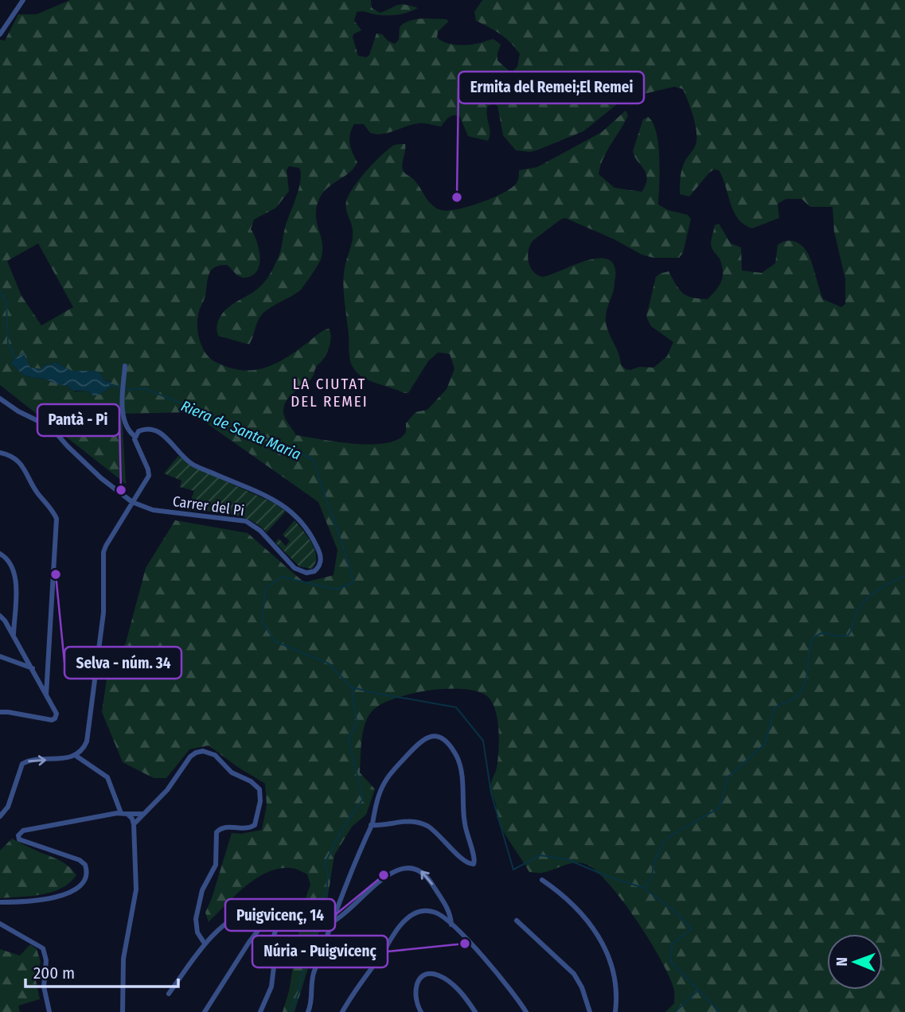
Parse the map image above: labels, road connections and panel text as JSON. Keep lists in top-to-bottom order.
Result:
{
  "streets": {
    "street": ["Carrer del Pi"]
  },
  "districts": ["LA CIUTAT DEL REMEI"],
  "water": ["Riera de Santa Maria"],
  "places": [
    "Ermita del Remei;El Remei",
    "Pantà - Pi",
    "Selva - núm. 34",
    "Puigvicenç, 14",
    "Núria - Puigvicenç"
  ],
  "scale_bar": "200 m",
  "north": "left"
}
